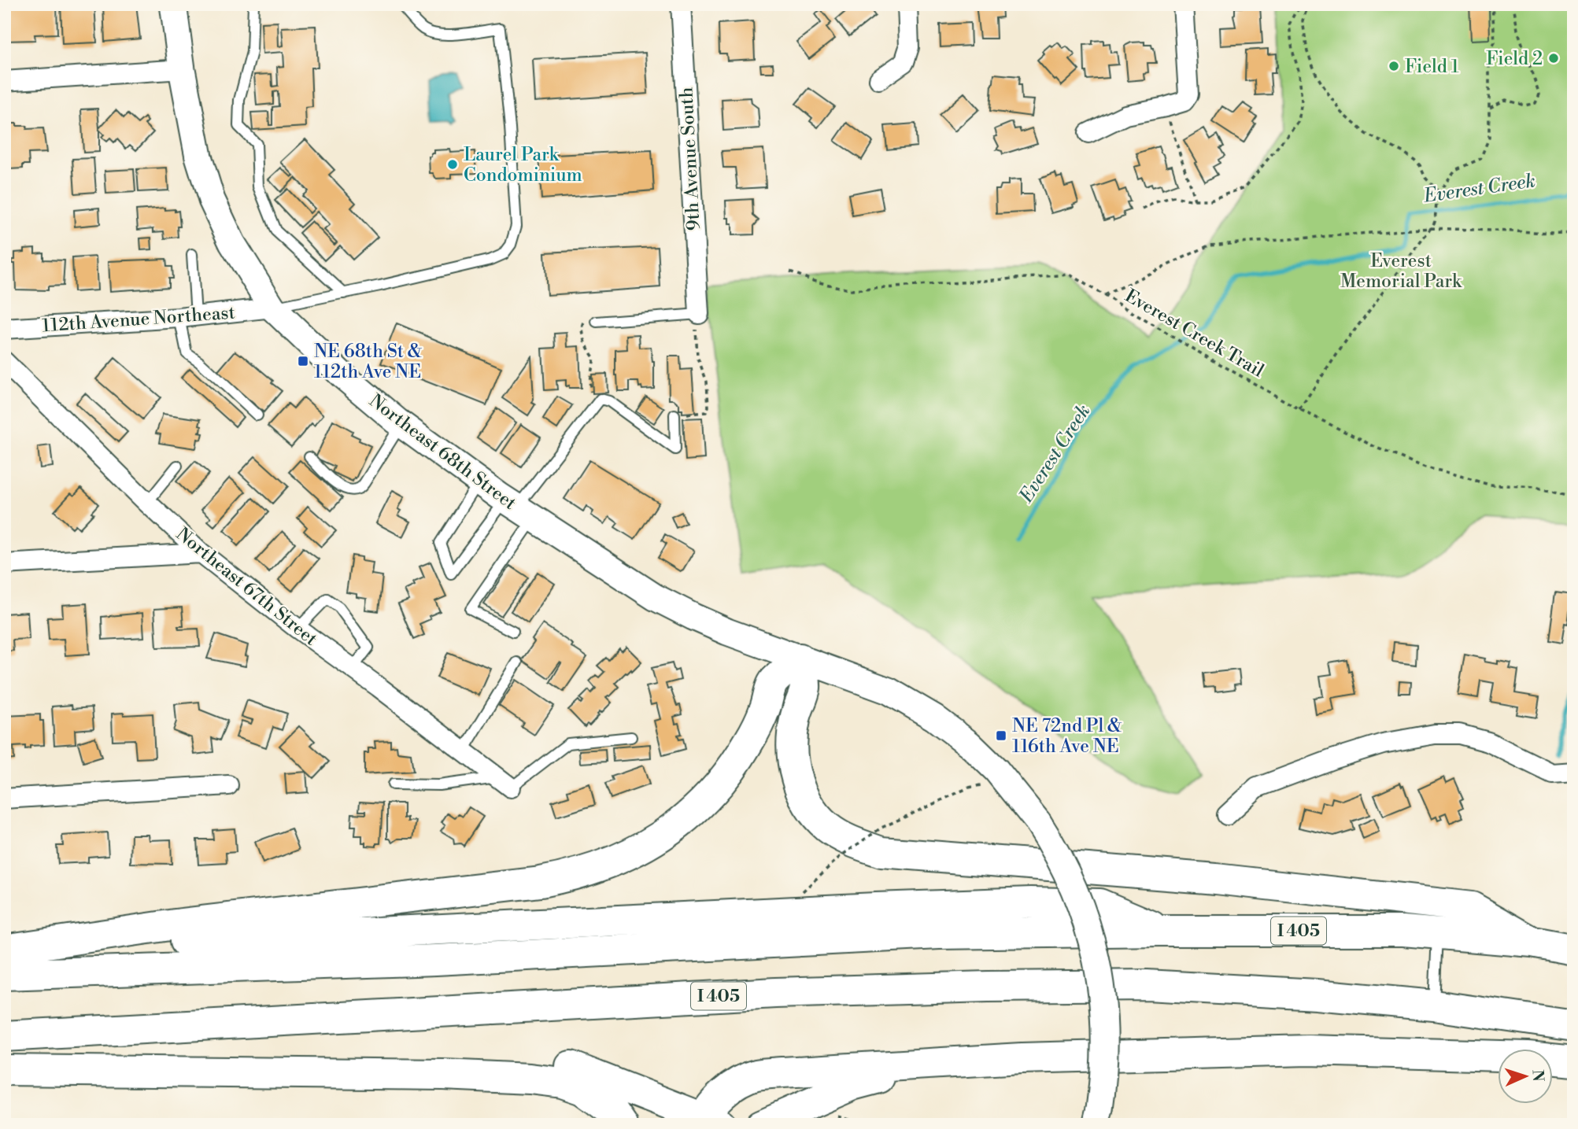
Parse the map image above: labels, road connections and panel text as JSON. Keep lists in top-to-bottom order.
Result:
{
  "streets": {
    "highway": ["I 405"],
    "main road": ["Northeast 68th Street"],
    "street": ["9th Avenue South", "112th Avenue Northeast", "Northeast 67th Street"],
    "path": ["Everest Creek Trail"]
  },
  "crossings": [
    ["112th Avenue Northeast", "Northeast 68th Street"]
  ],
  "water": ["Everest Creek"],
  "parks": ["Everest Memorial Park"],
  "places": {
    "other": ["Field 2", "Field 1", "Laurel Park Condominium"],
    "transit": ["NE 68th St & 112th Ave NE", "NE 72nd Pl & 116th Ave NE"]
  },
  "north": "right"
}
